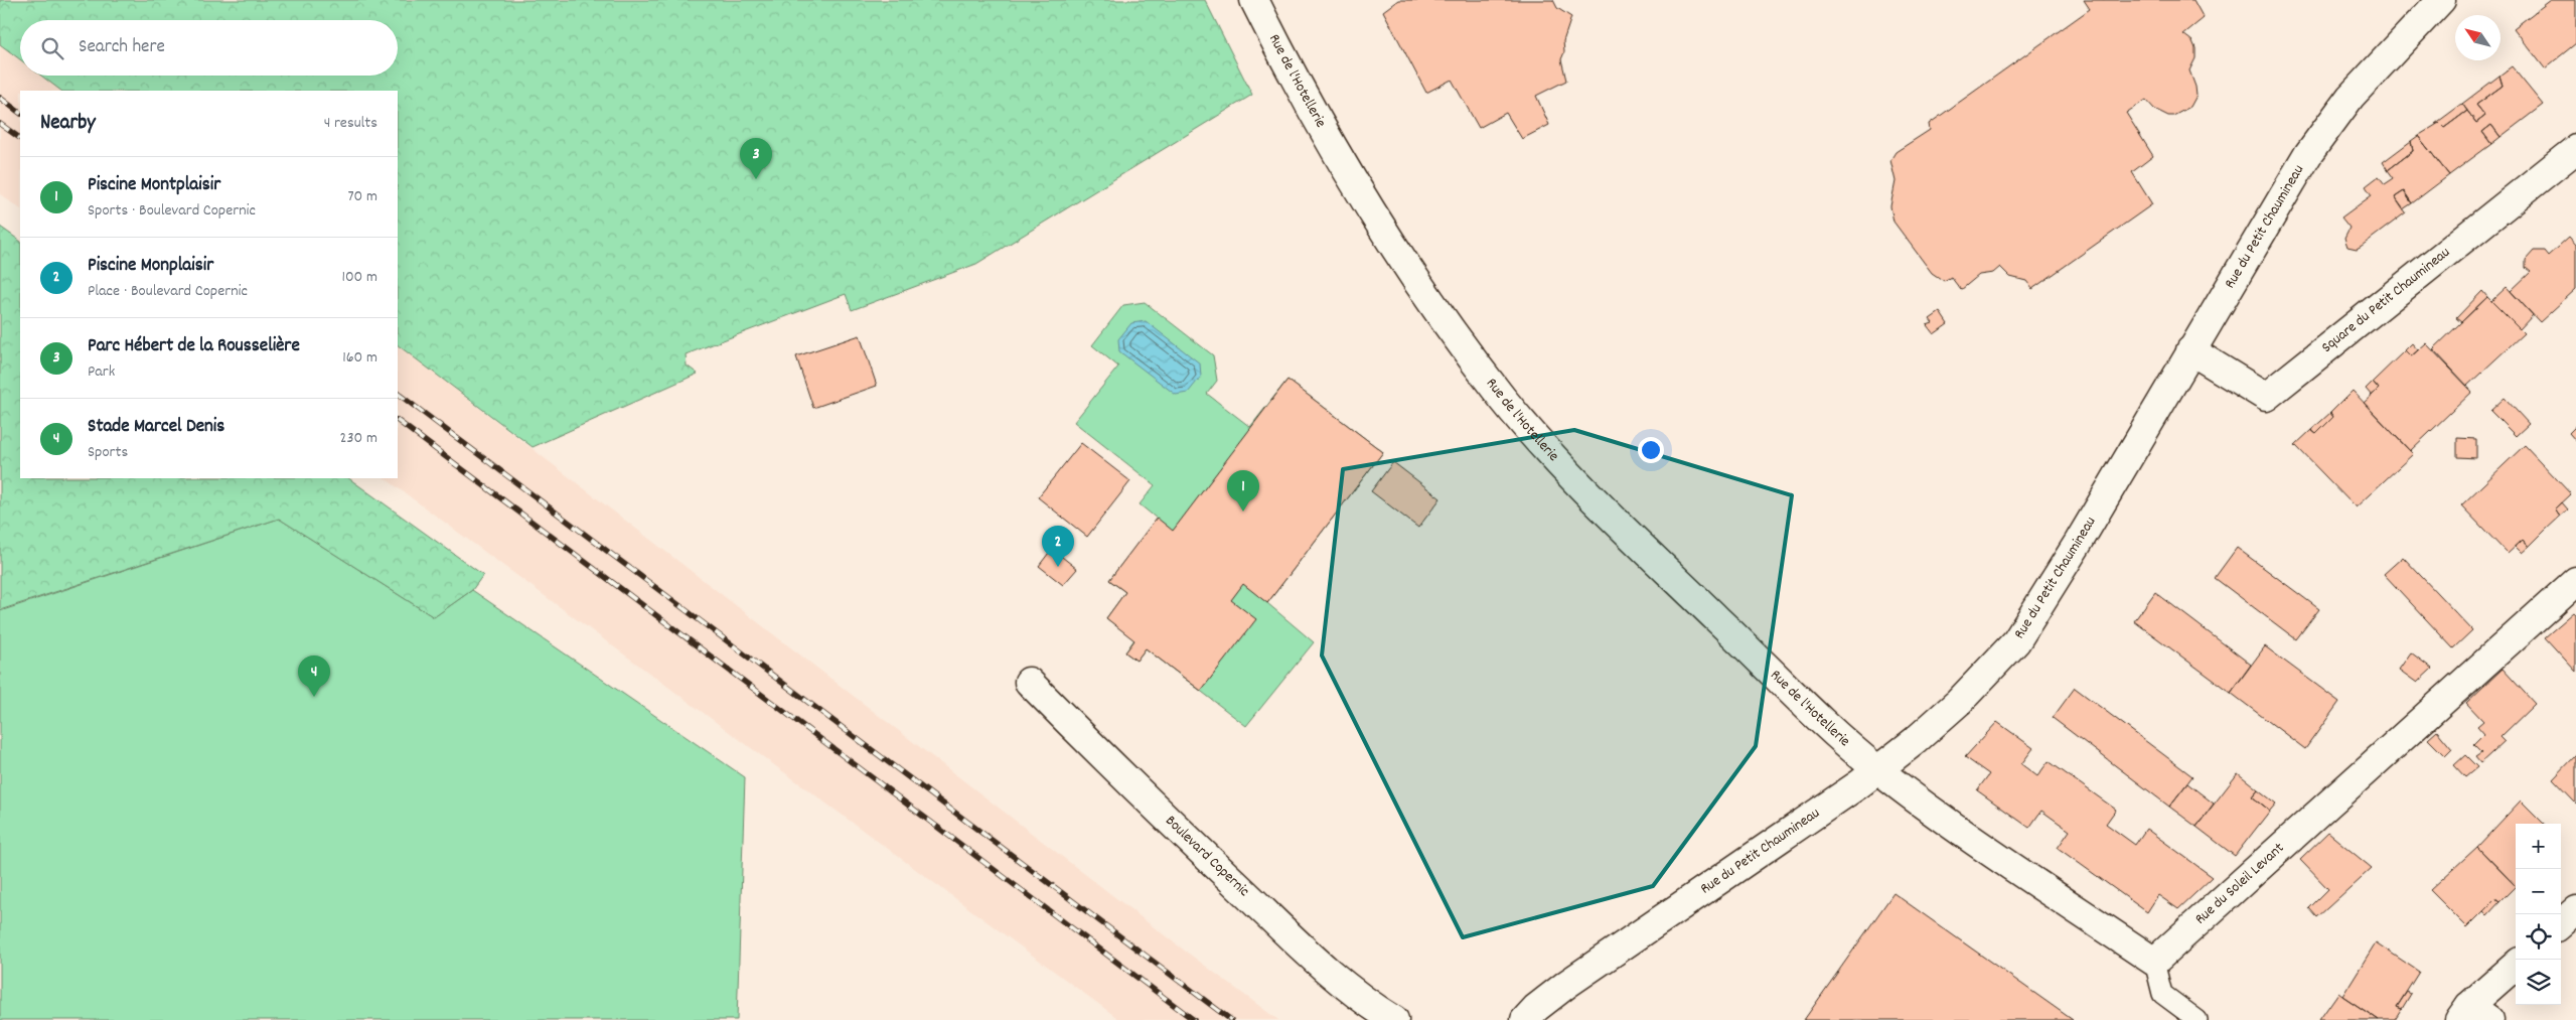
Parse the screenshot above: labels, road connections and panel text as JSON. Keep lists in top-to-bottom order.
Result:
{
  "streets": {
    "street": [
      "Rue de l'Hotellerie",
      "Rue du Petit Chaumineau",
      "Square du Petit Chaumineau",
      "Boulevard Copernic",
      "Rue du Soleil Levant"
    ]
  },
  "crossings": [
    ["Rue de l'Hotellerie", "Rue du Petit Chaumineau"],
    ["Rue du Petit Chaumineau", "Square du Petit Chaumineau"]
  ],
  "north": "top left",
  "page": {
    "search": "Search here",
    "heading": ["Nearby", "4 results"],
    "pins": [
      "3",
      "1",
      "2",
      "4"
    ],
    "list": [
      {
        "mark": "1",
        "name": "Piscine Montplaisir",
        "note": "Sports · Boulevard Copernic",
        "value": "70 m"
      },
      {
        "mark": "2",
        "name": "Piscine Monplaisir",
        "note": "Place · Boulevard Copernic",
        "value": "100 m"
      },
      {
        "mark": "3",
        "name": "Parc Hébert de la Rousselière",
        "note": "Park",
        "value": "160 m"
      },
      {
        "mark": "4",
        "name": "Stade Marcel Denis",
        "note": "Sports",
        "value": "230 m"
      }
    ],
    "map_buttons": ["+", "−"]
  }
}
